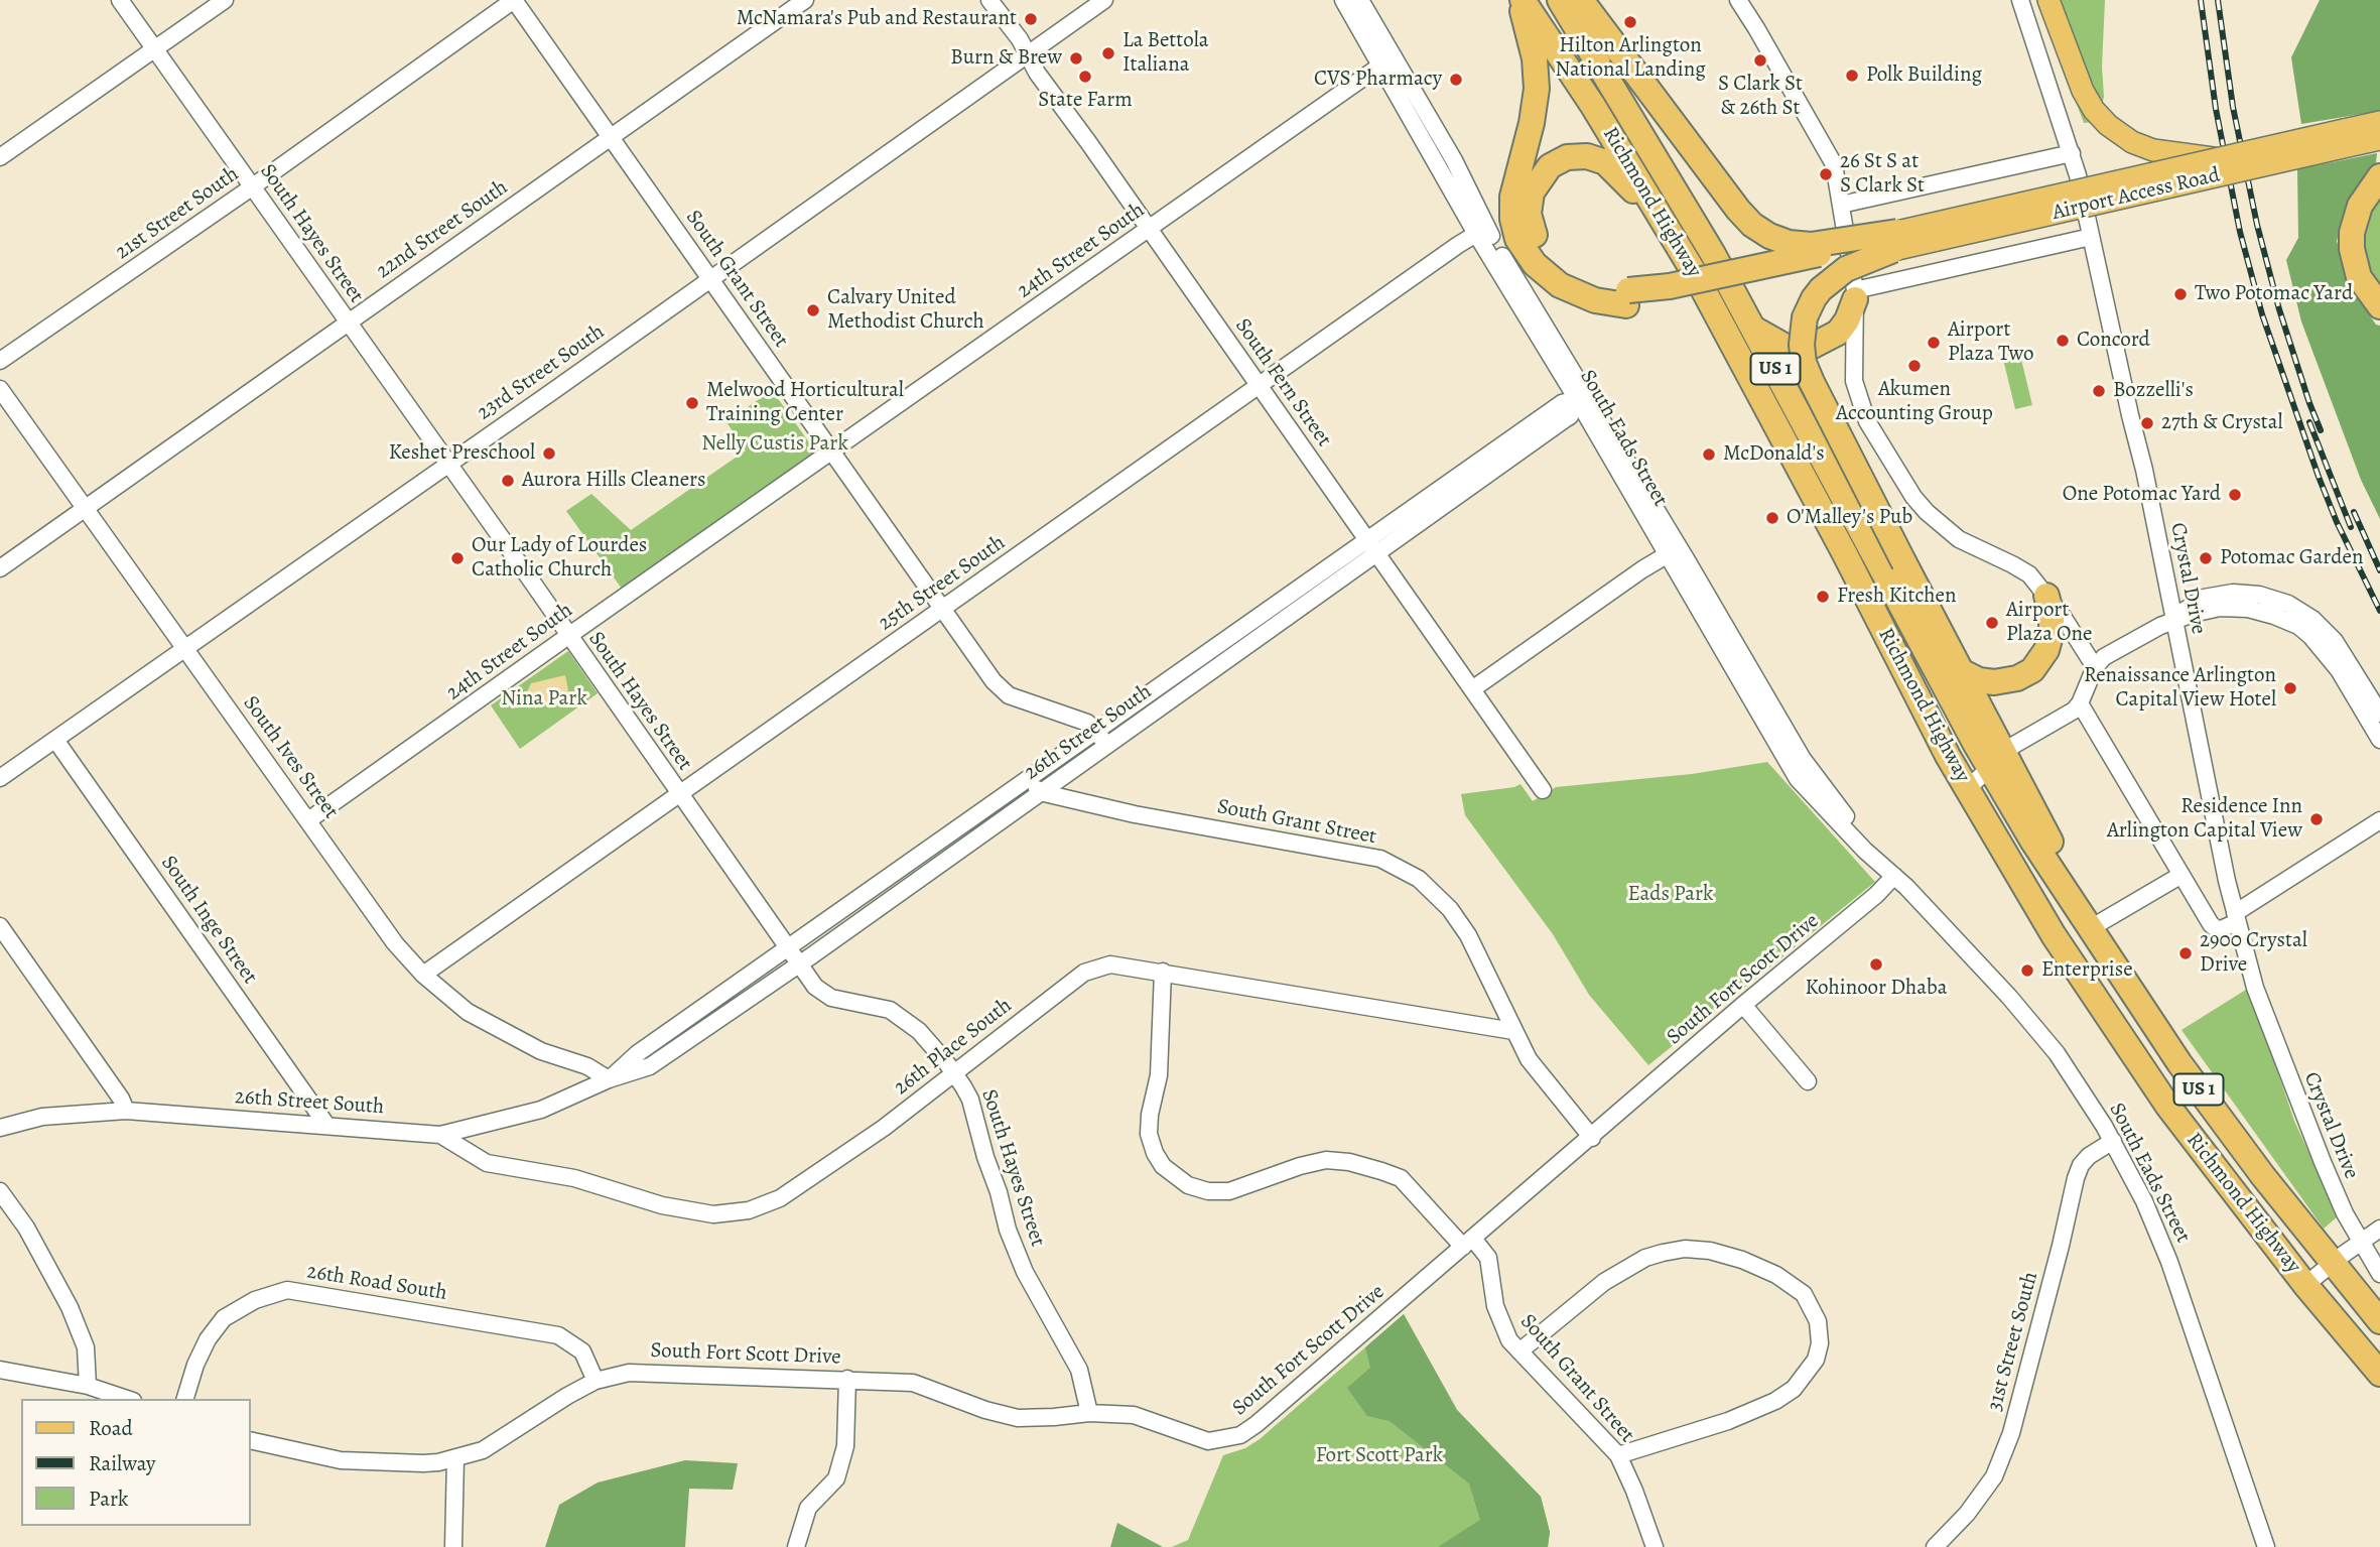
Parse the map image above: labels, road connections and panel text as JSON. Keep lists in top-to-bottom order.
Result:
{
  "streets": {
    "highway": ["Richmond Highway", "US 1"],
    "main road": ["Airport Access Road"],
    "street": [
      "21st Street South",
      "22nd Street South",
      "South Hayes Street",
      "24th Street South",
      "South Grant Street",
      "23rd Street South",
      "South Fern Street",
      "South Eads Street",
      "Crystal Drive",
      "25th Street South",
      "26th Street South",
      "South Ives Street",
      "South Inge Street",
      "South Fort Scott Drive",
      "26th Place South",
      "26th Road South",
      "31st Street South"
    ]
  },
  "crossings": [
    ["21st Street South", "South Hayes Street"],
    ["21st Street South", "South Grant Street"],
    ["22nd Street South", "South Hayes Street"],
    ["22nd Street South", "South Grant Street"],
    ["22nd Street South", "South Ives Street"],
    ["South Hayes Street", "24th Street South"],
    ["South Hayes Street", "23rd Street South"],
    ["South Hayes Street", "25th Street South"],
    ["South Hayes Street", "26th Street South"],
    ["South Hayes Street", "South Fort Scott Drive"],
    ["South Hayes Street", "26th Place South"],
    ["24th Street South", "South Grant Street"],
    ["24th Street South", "South Fern Street"],
    ["24th Street South", "South Eads Street"],
    ["24th Street South", "South Ives Street"],
    ["South Grant Street", "23rd Street South"],
    ["South Grant Street", "25th Street South"],
    ["South Grant Street", "26th Street South"],
    ["South Grant Street", "South Fort Scott Drive"],
    ["South Grant Street", "26th Place South"],
    ["23rd Street South", "South Fern Street"],
    ["23rd Street South", "South Ives Street"],
    ["23rd Street South", "South Inge Street"],
    ["South Fern Street", "25th Street South"],
    ["South Fern Street", "26th Street South"],
    ["South Eads Street", "25th Street South"],
    ["South Eads Street", "26th Street South"],
    ["South Eads Street", "South Fort Scott Drive"],
    ["South Eads Street", "31st Street South"],
    ["25th Street South", "South Ives Street"],
    ["26th Street South", "South Ives Street"],
    ["26th Street South", "South Inge Street"],
    ["26th Street South", "26th Place South"],
    ["South Fort Scott Drive", "26th Road South"]
  ],
  "parks": [
    "Nelly Custis Park",
    "Nina Park",
    "Eads Park",
    "Fort Scott Park"
  ],
  "places": [
    "McNamara's Pub and Restaurant",
    "Hilton Arlington National Landing",
    "La Bettola Italiana",
    "Burn & Brew",
    "S Clark St & 26th St",
    "Polk Building",
    "State Farm",
    "CVS Pharmacy",
    "26 St S at S Clark St",
    "Two Potomac Yard",
    "Calvary United Methodist Church",
    "Concord",
    "Airport Plaza Two",
    "Akumen Accounting Group",
    "Bozzelli's",
    "Melwood Horticultural Training Center",
    "27th & Crystal",
    "Keshet Preschool",
    "McDonald's",
    "Aurora Hills Cleaners",
    "One Potomac Yard",
    "O'Malley's Pub",
    "Our Lady of Lourdes Catholic Church",
    "Potomac Garden",
    "Fresh Kitchen",
    "Airport Plaza One",
    "Renaissance Arlington Capital View Hotel",
    "Residence Inn Arlington Capital View",
    "2900 Crystal Drive",
    "Kohinoor Dhaba",
    "Enterprise"
  ],
  "legend": ["Road", "Railway", "Park"]
}
